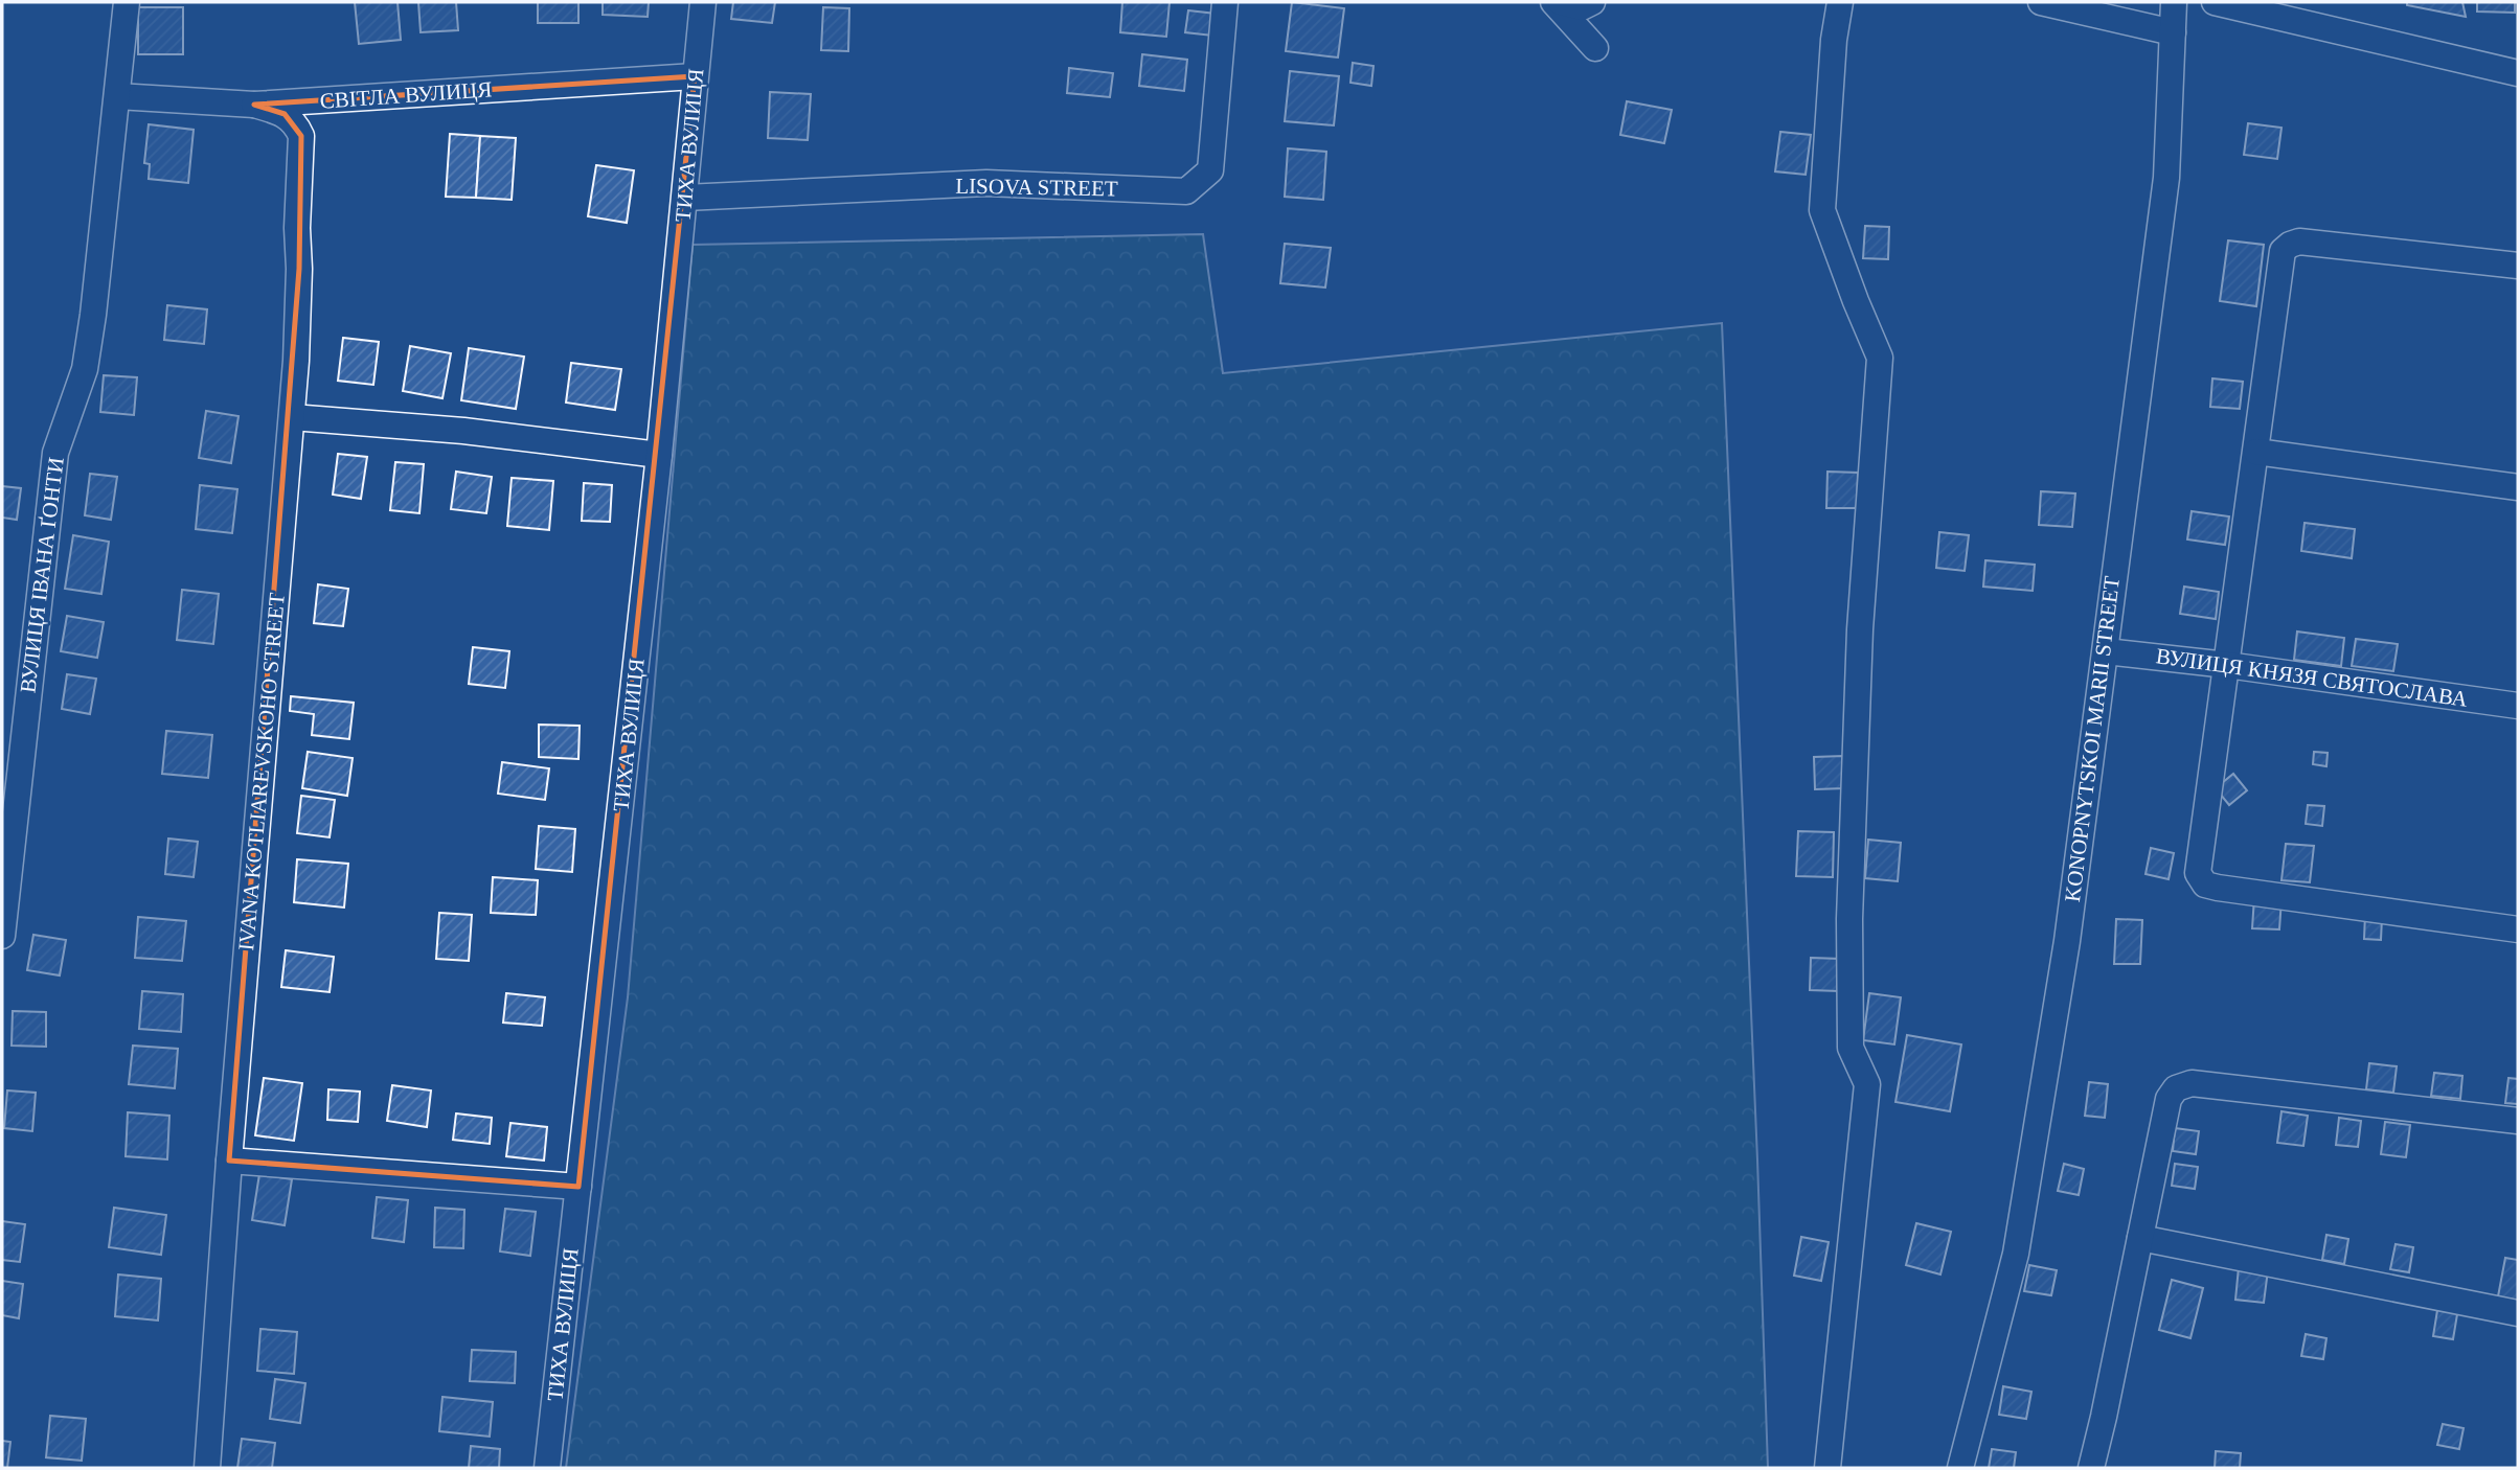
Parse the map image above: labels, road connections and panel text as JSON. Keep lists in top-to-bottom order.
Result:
{
  "streets": {
    "street": [
      "СВІТЛА ВУЛИЦЯ",
      "ТИХА ВУЛИЦЯ",
      "LISOVA STREET",
      "ВУЛИЦЯ ІВАНА ҐОНТИ",
      "ВУЛИЦЯ КНЯЗЯ СВЯТОСЛАВА",
      "KONOPNYTSKOI MARII STREET",
      "IVANA KOTLIAREVSKOHO STREET"
    ]
  },
  "crossings": [
    ["СВІТЛА ВУЛИЦЯ", "ТИХА ВУЛИЦЯ"],
    ["СВІТЛА ВУЛИЦЯ", "ВУЛИЦЯ ІВАНА ҐОНТИ"],
    ["СВІТЛА ВУЛИЦЯ", "IVANA KOTLIAREVSKOHO STREET"],
    ["ТИХА ВУЛИЦЯ", "LISOVA STREET"],
    ["ВУЛИЦЯ КНЯЗЯ СВЯТОСЛАВА", "KONOPNYTSKOI MARII STREET"]
  ]
}
